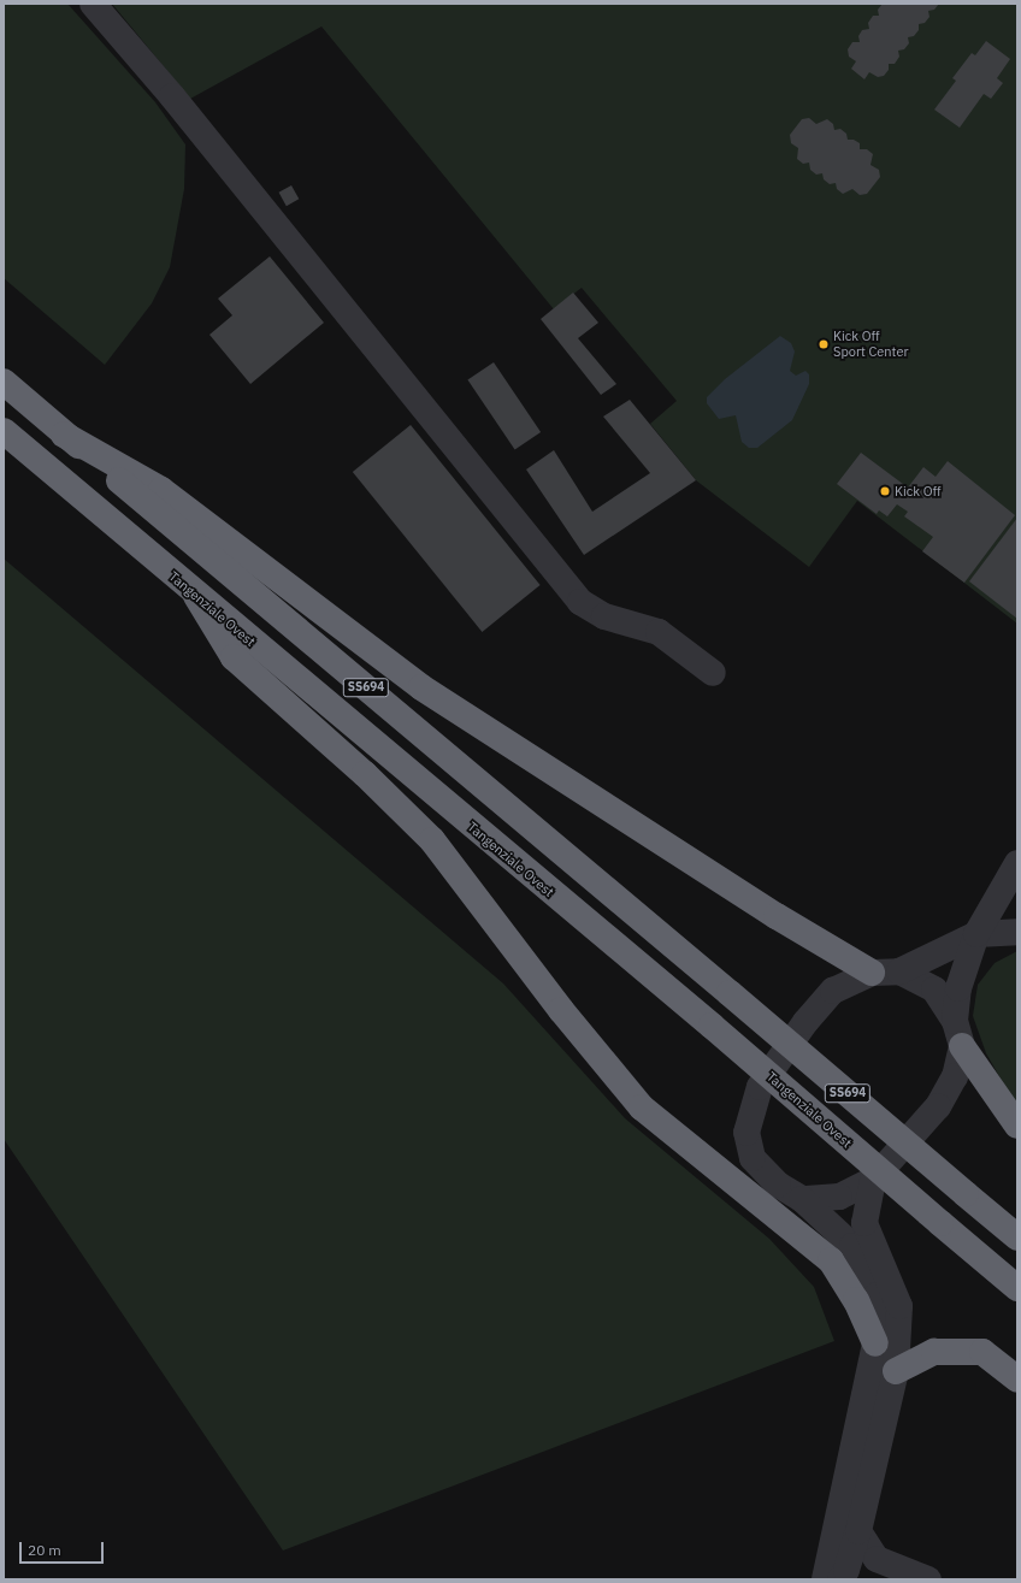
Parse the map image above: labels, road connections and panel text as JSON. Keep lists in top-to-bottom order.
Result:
{
  "streets": {
    "highway": ["Tangenziale Ovest", "SS694"]
  },
  "places": ["Kick Off Sport Center", "Kick Off"],
  "scale_bar": "20 m"
}
